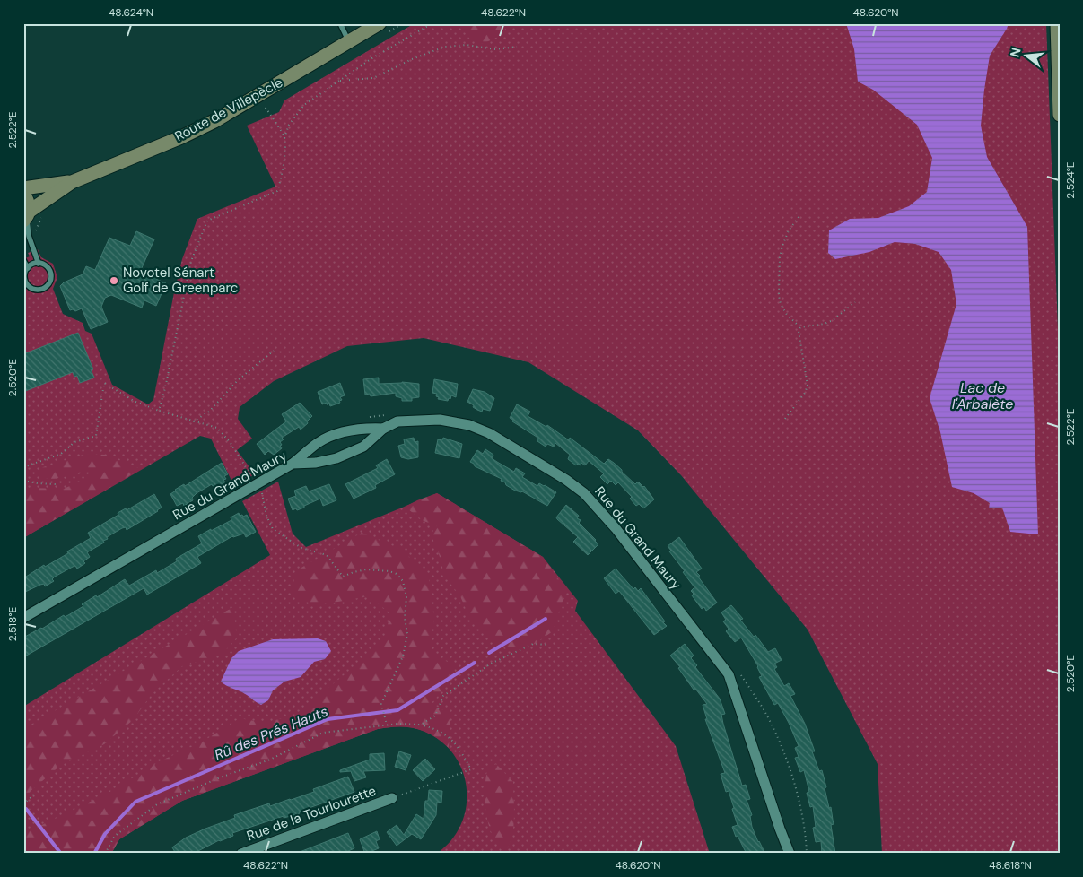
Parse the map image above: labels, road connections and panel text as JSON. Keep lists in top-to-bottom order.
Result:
{
  "streets": {
    "main road": ["Route de Villepècle"],
    "street": ["Rue du Grand Maury", "Rue de la Tourlourette"]
  },
  "water": ["Lac de l'Arbalète", "Rû des Prés Hauts"],
  "places": ["Novotel Sénart Golf de Greenparc"],
  "north": "left",
  "coordinates": [
    "48.624°N",
    "48.622°N",
    "48.620°N",
    "2.522°E",
    "2.524°E",
    "2.520°E",
    "2.518°E",
    "48.618°N"
  ]
}
